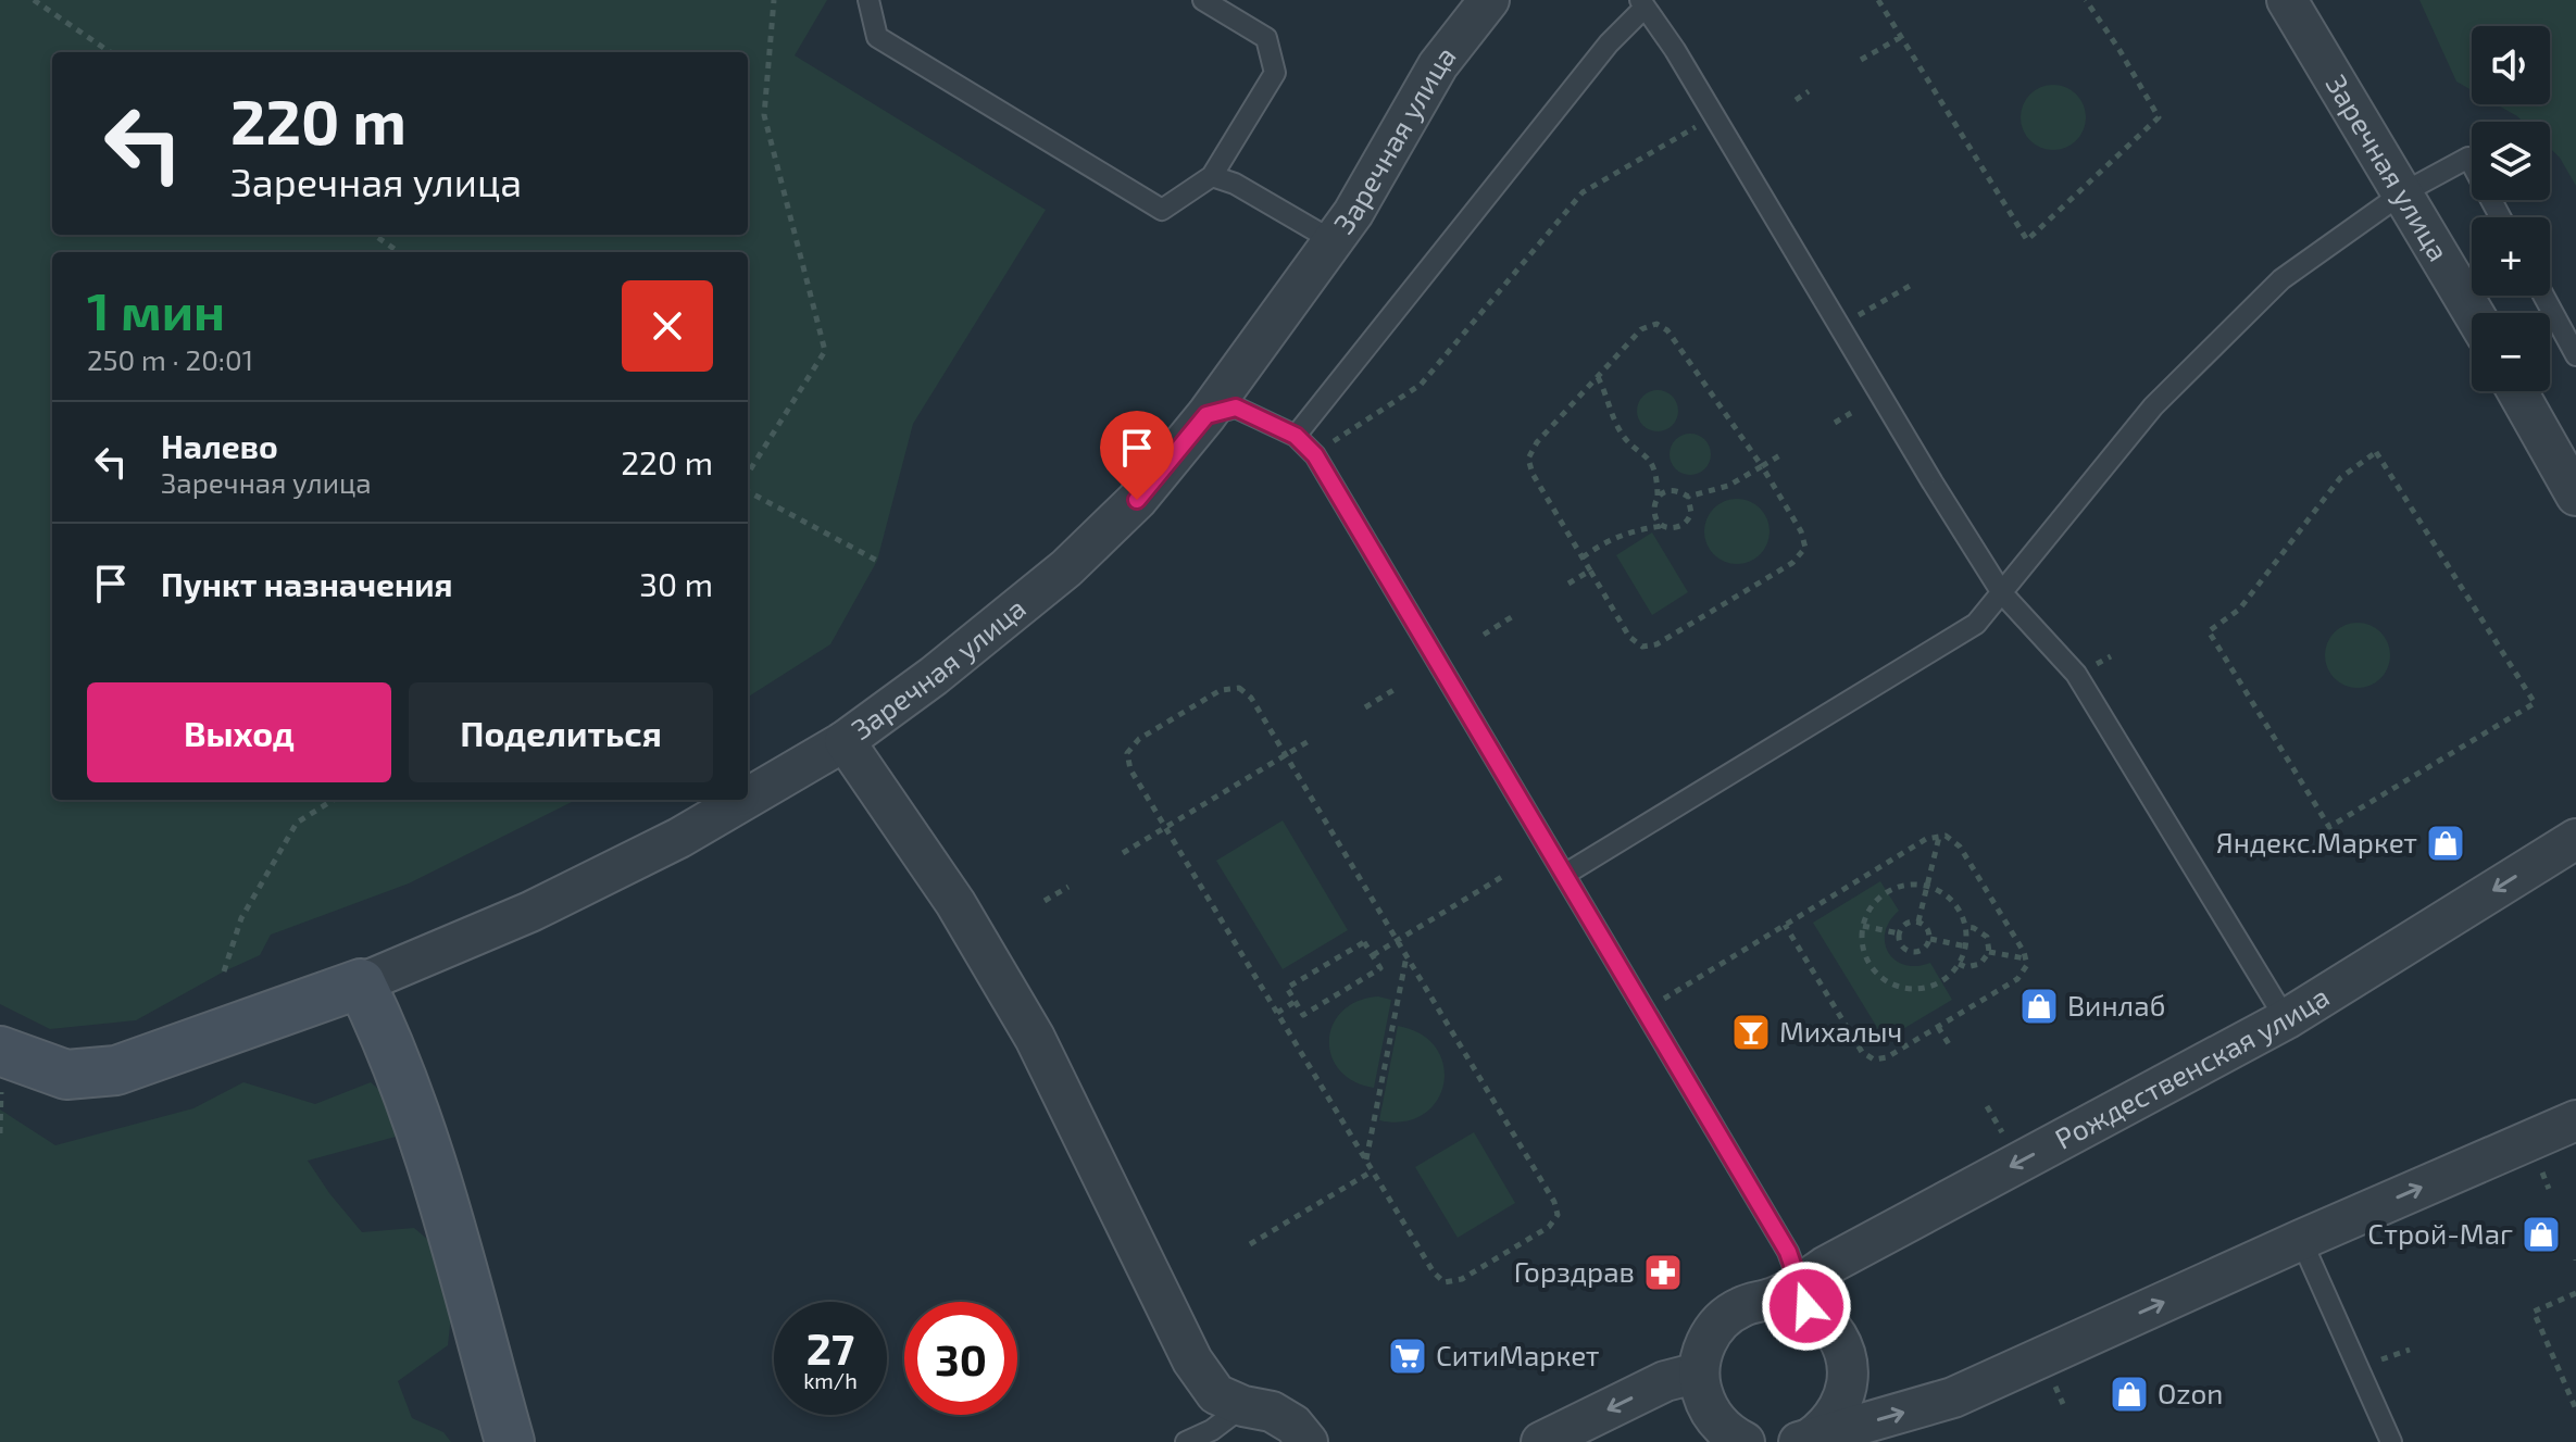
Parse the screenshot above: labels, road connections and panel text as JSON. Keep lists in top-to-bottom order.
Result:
{
  "streets": {
    "street": ["Заречная улица", "Рождественская улица"]
  },
  "places": {
    "shop": [
      "Яндекс.Маркет",
      "Винлаб",
      "Строй-Маг",
      "Ozon"
    ],
    "bar": ["Михалыч"],
    "pharmacy": ["Горздрав"],
    "supermarket": ["СитиМаркет"]
  },
  "page": {
    "map_buttons": ["+", "−"],
    "turn": ["220 m", "Заречная улица"],
    "heading": ["1 мин", "250 m · 20:01"],
    "list": [
      {
        "name": "Налево",
        "note": "Заречная улица",
        "value": "220 m"
      },
      {
        "name": "Пункт назначения",
        "value": "30 m"
      }
    ],
    "buttons": ["Выход", "Поделиться"],
    "speed": "27 km/h",
    "limit": "30"
  }
}
